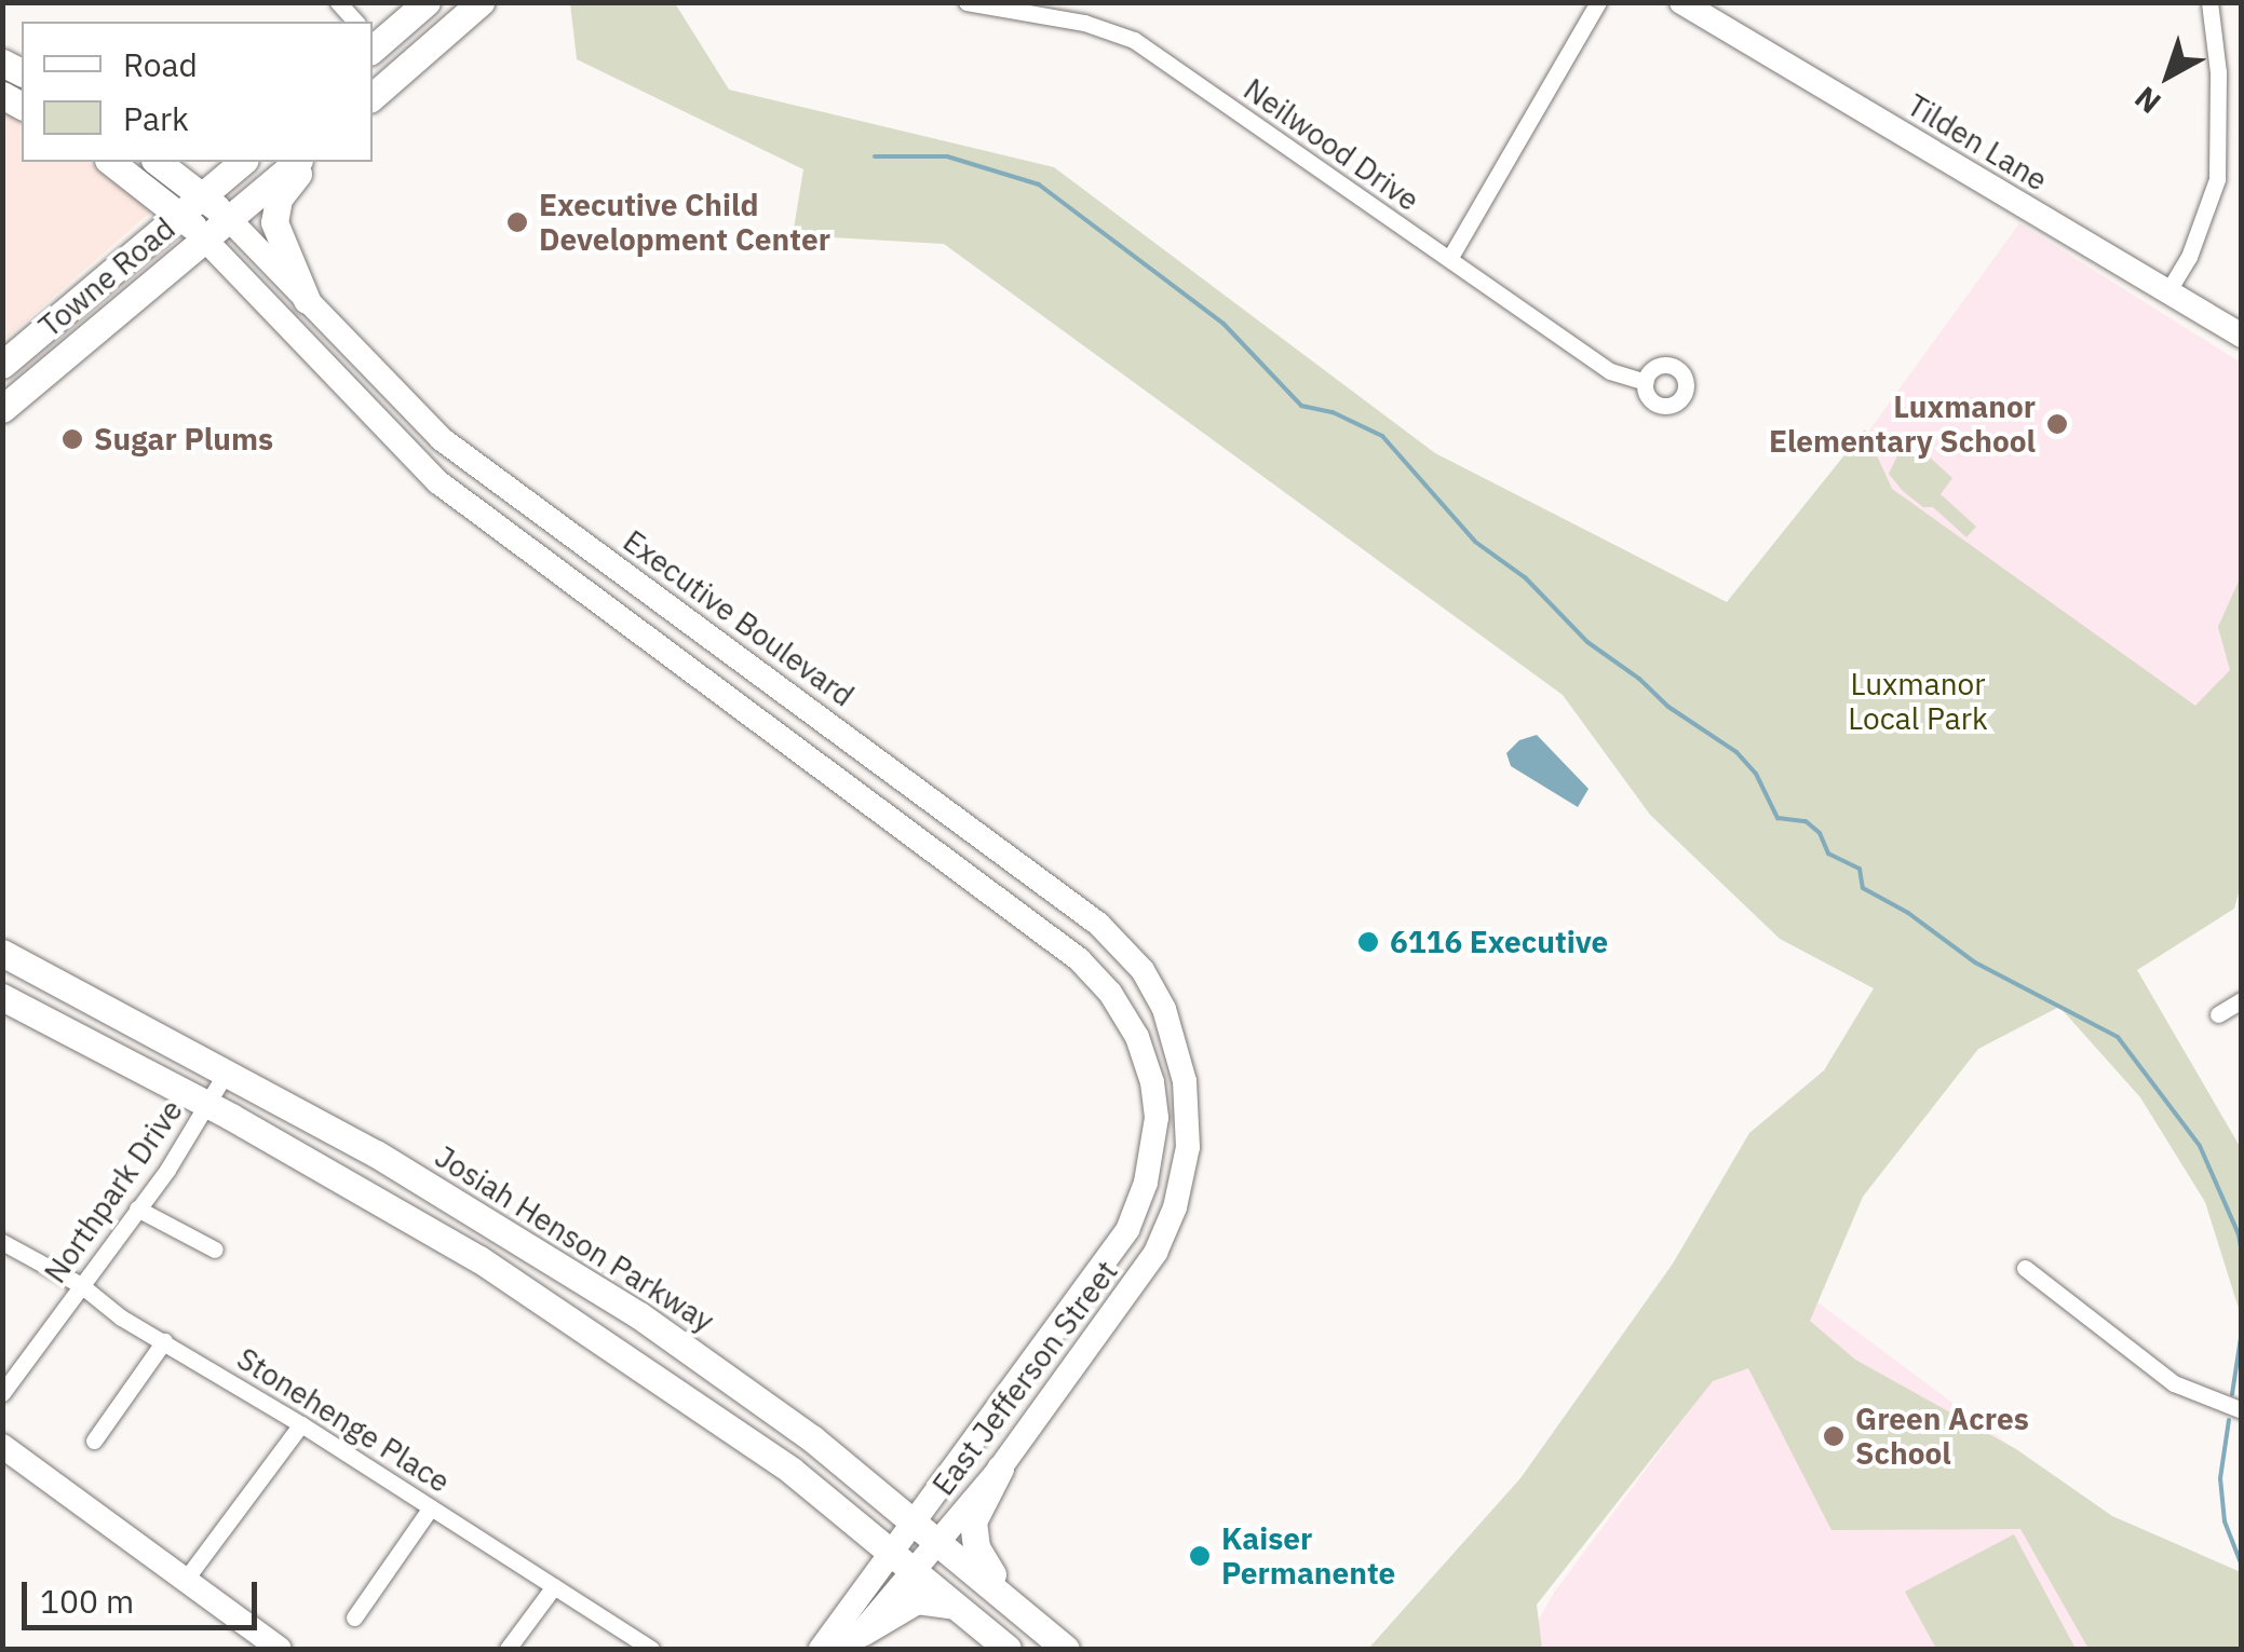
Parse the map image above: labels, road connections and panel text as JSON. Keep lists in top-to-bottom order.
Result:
{
  "streets": {
    "main road": ["Towne Road", "Executive Boulevard", "Josiah Henson Parkway"],
    "street": [
      "Tilden Lane",
      "Neilwood Drive",
      "Northpark Drive",
      "East Jefferson Street",
      "Stonehenge Place"
    ]
  },
  "crossings": [
    ["Towne Road", "Executive Boulevard"],
    ["Executive Boulevard", "East Jefferson Street"],
    ["Northpark Drive", "Josiah Henson Parkway"],
    ["Northpark Drive", "Stonehenge Place"],
    ["Josiah Henson Parkway", "East Jefferson Street"]
  ],
  "parks": ["Luxmanor Local Park"],
  "places": [
    "Executive Child Development Center",
    "Luxmanor Elementary School",
    "Sugar Plums",
    "6116 Executive",
    "Green Acres School",
    "Kaiser Permanente"
  ],
  "legend": ["Road", "Park"],
  "scale_bar": "100 m",
  "north": "bottom left"
}
